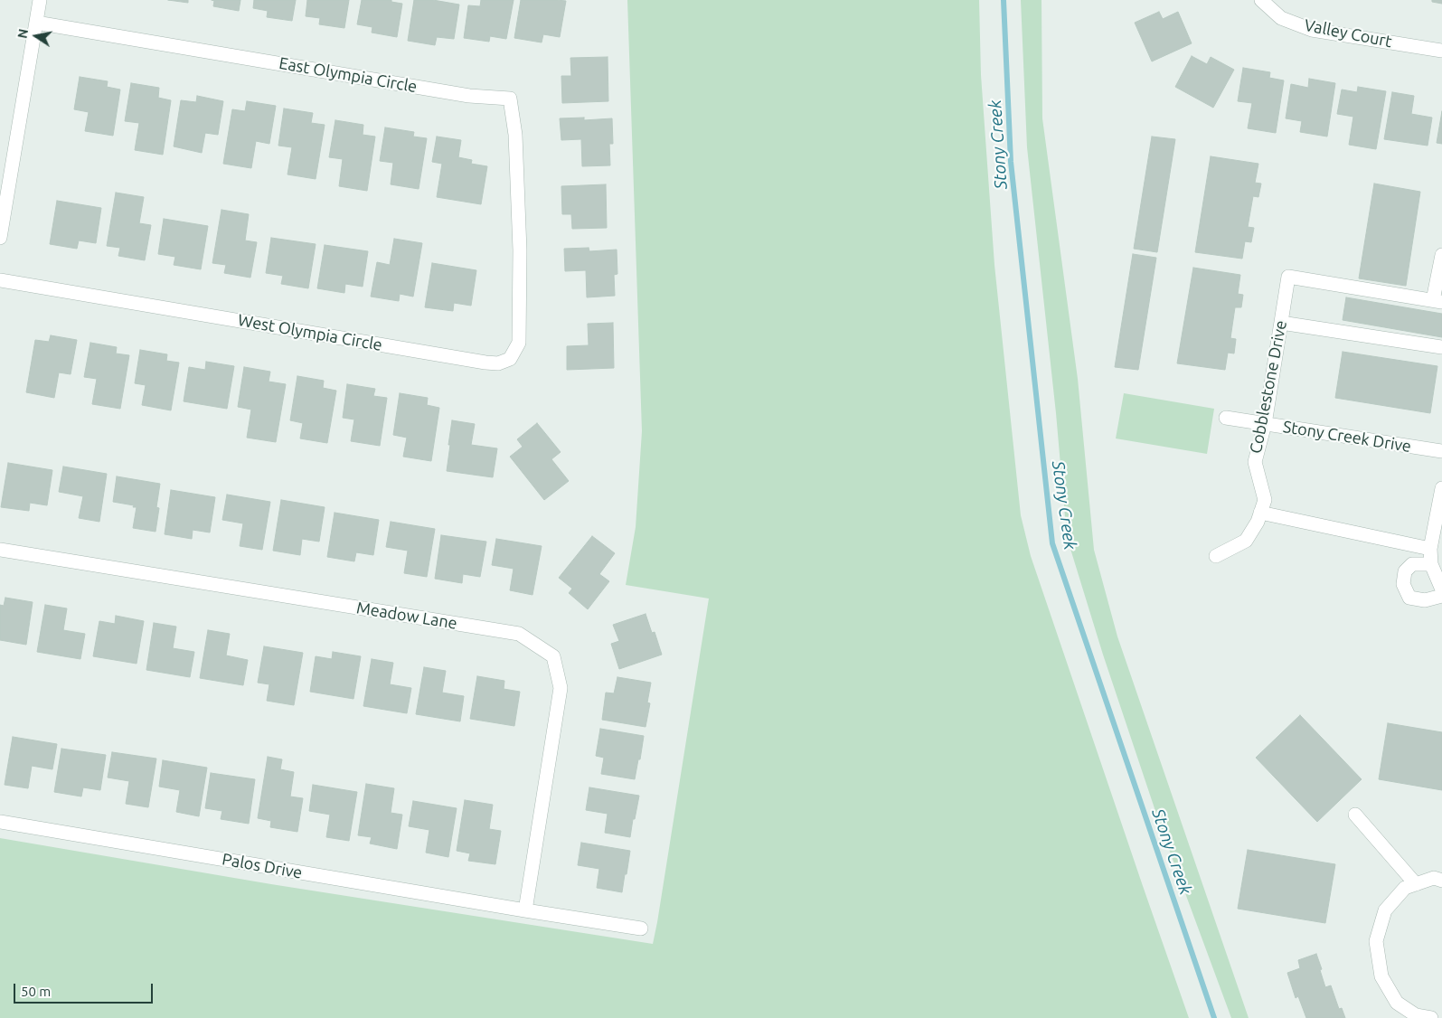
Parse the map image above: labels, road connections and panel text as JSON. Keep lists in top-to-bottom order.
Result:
{
  "streets": {
    "street": [
      "Valley Court",
      "East Olympia Circle",
      "West Olympia Circle",
      "Cobblestone Drive",
      "Stony Creek Drive",
      "Meadow Lane",
      "Palos Drive"
    ]
  },
  "crossings": [
    ["East Olympia Circle", "West Olympia Circle"],
    ["Cobblestone Drive", "Stony Creek Drive"],
    ["Meadow Lane", "Palos Drive"]
  ],
  "water": ["Stony Creek"],
  "scale_bar": "50 m",
  "north": "left"
}
